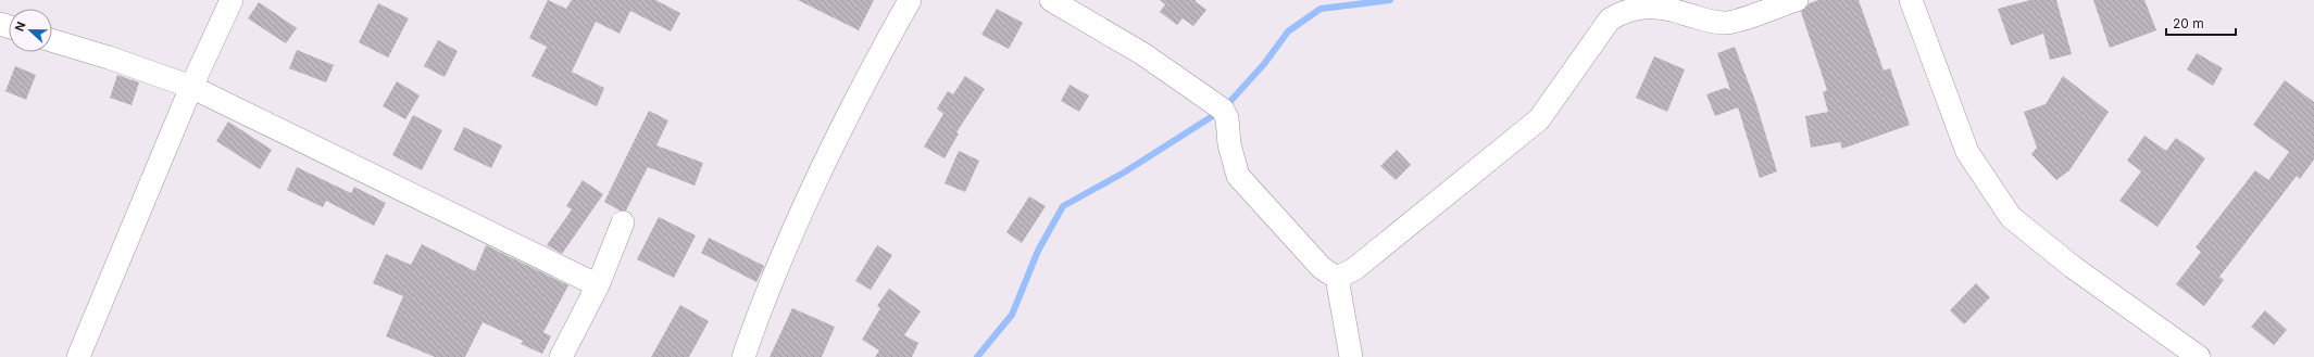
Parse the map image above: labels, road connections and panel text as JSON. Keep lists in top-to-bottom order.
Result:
{
  "scale_bar": "20 m",
  "north": "left"
}
